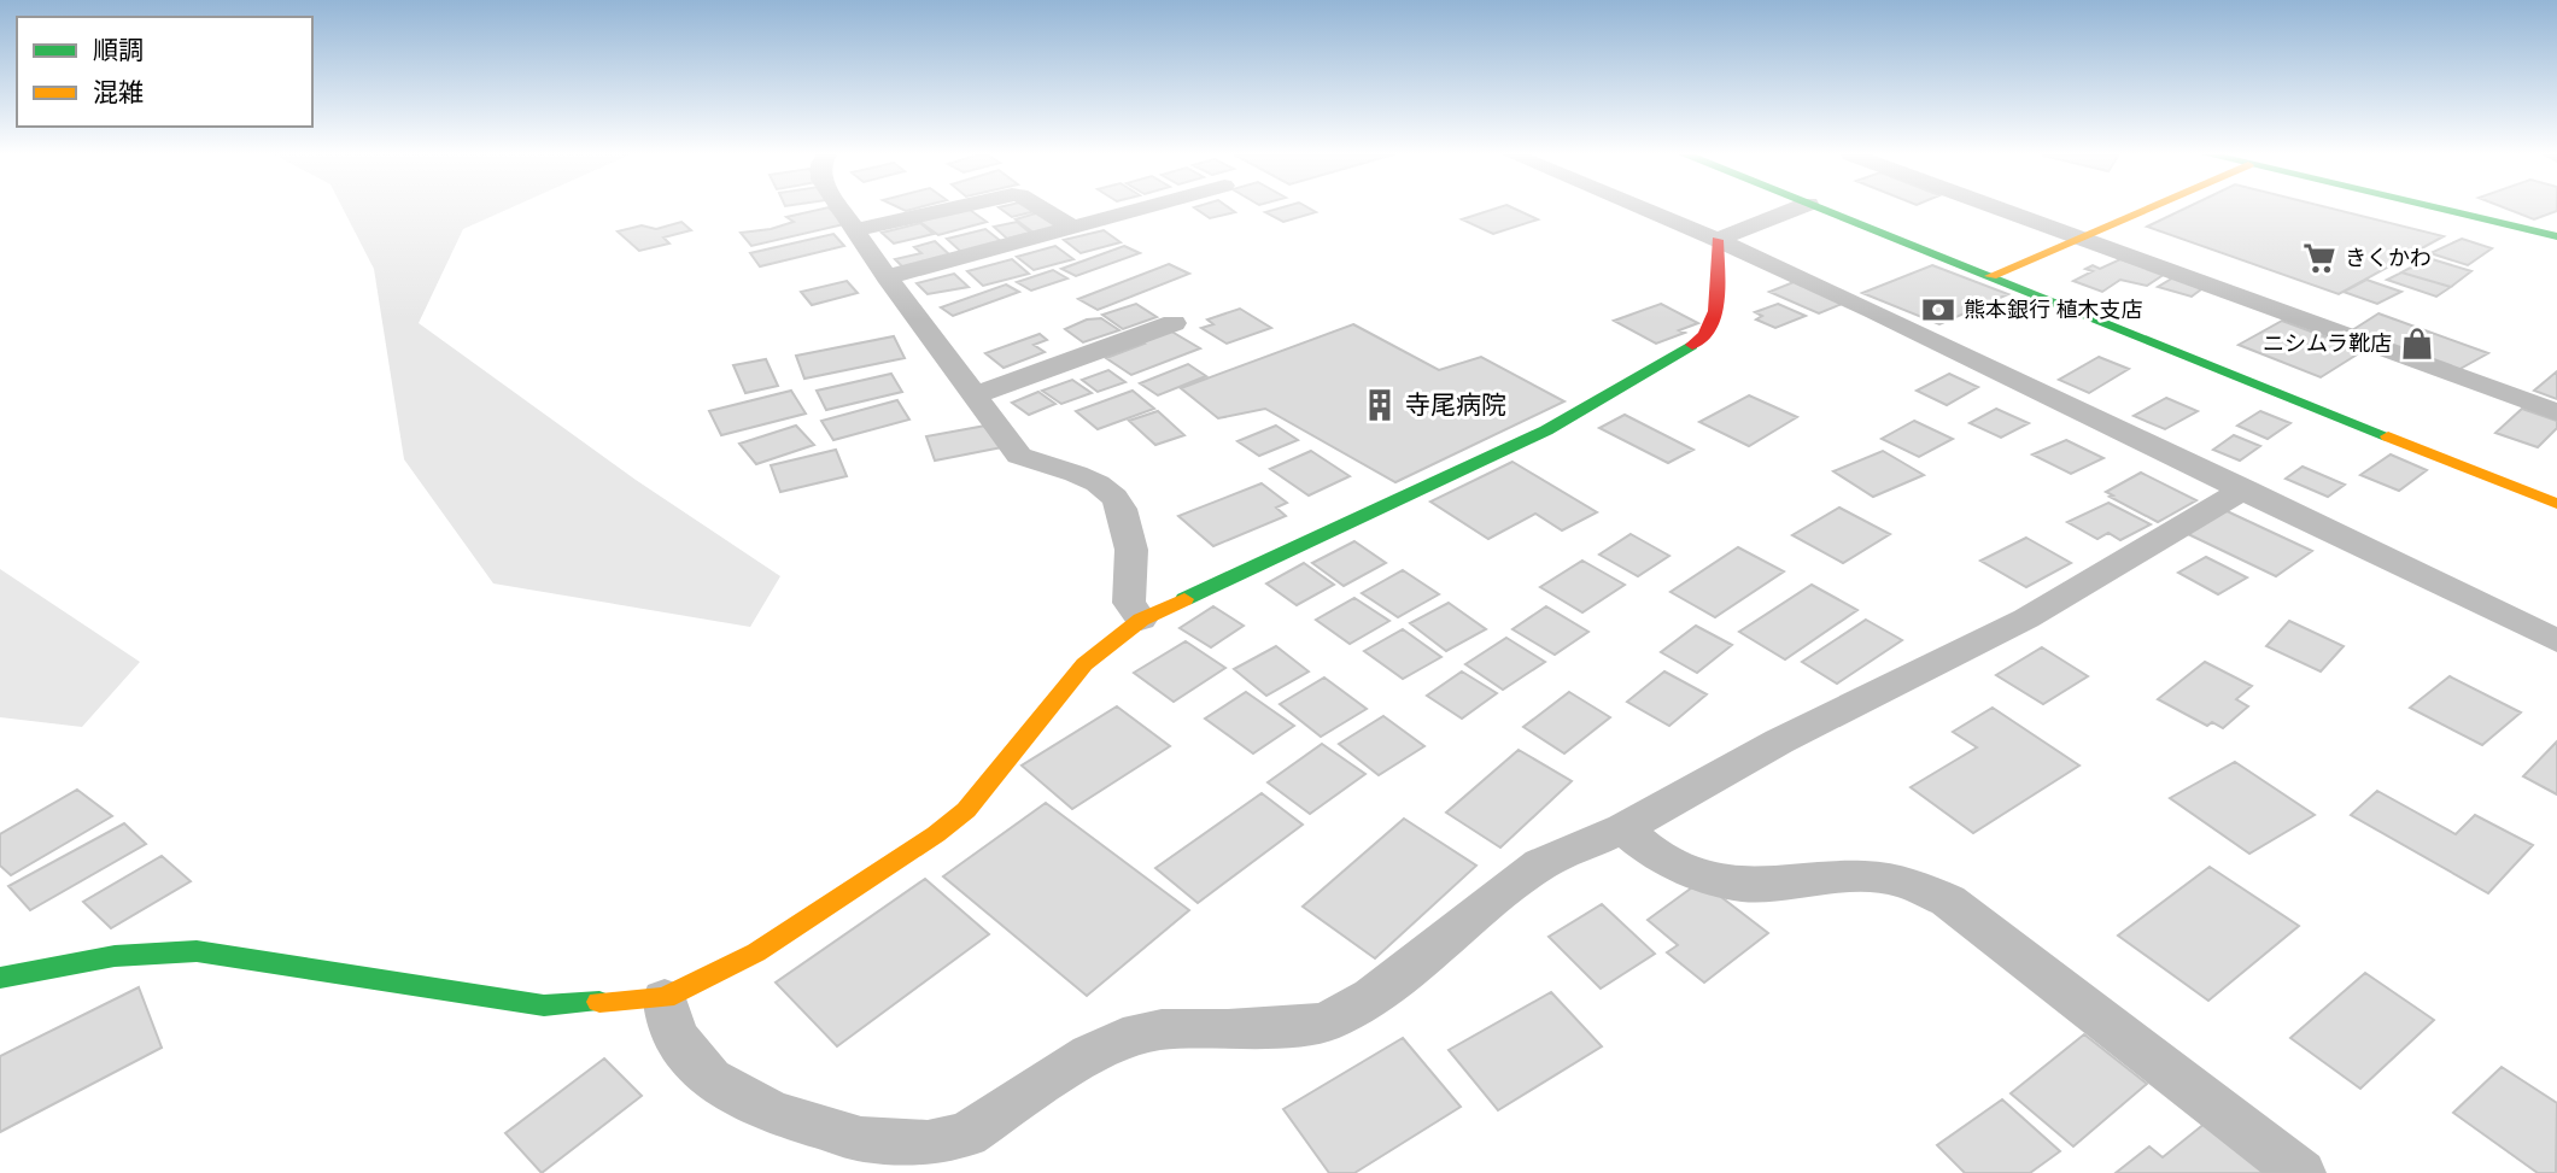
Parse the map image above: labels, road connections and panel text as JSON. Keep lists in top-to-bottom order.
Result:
{
  "places": {
    "supermarket": ["きくかわ"],
    "bank": ["熊本銀行 植木支店"],
    "shop": ["ニシムラ靴店"],
    "building": ["寺尾病院"]
  },
  "legend": ["順調", "混雑"]
}
